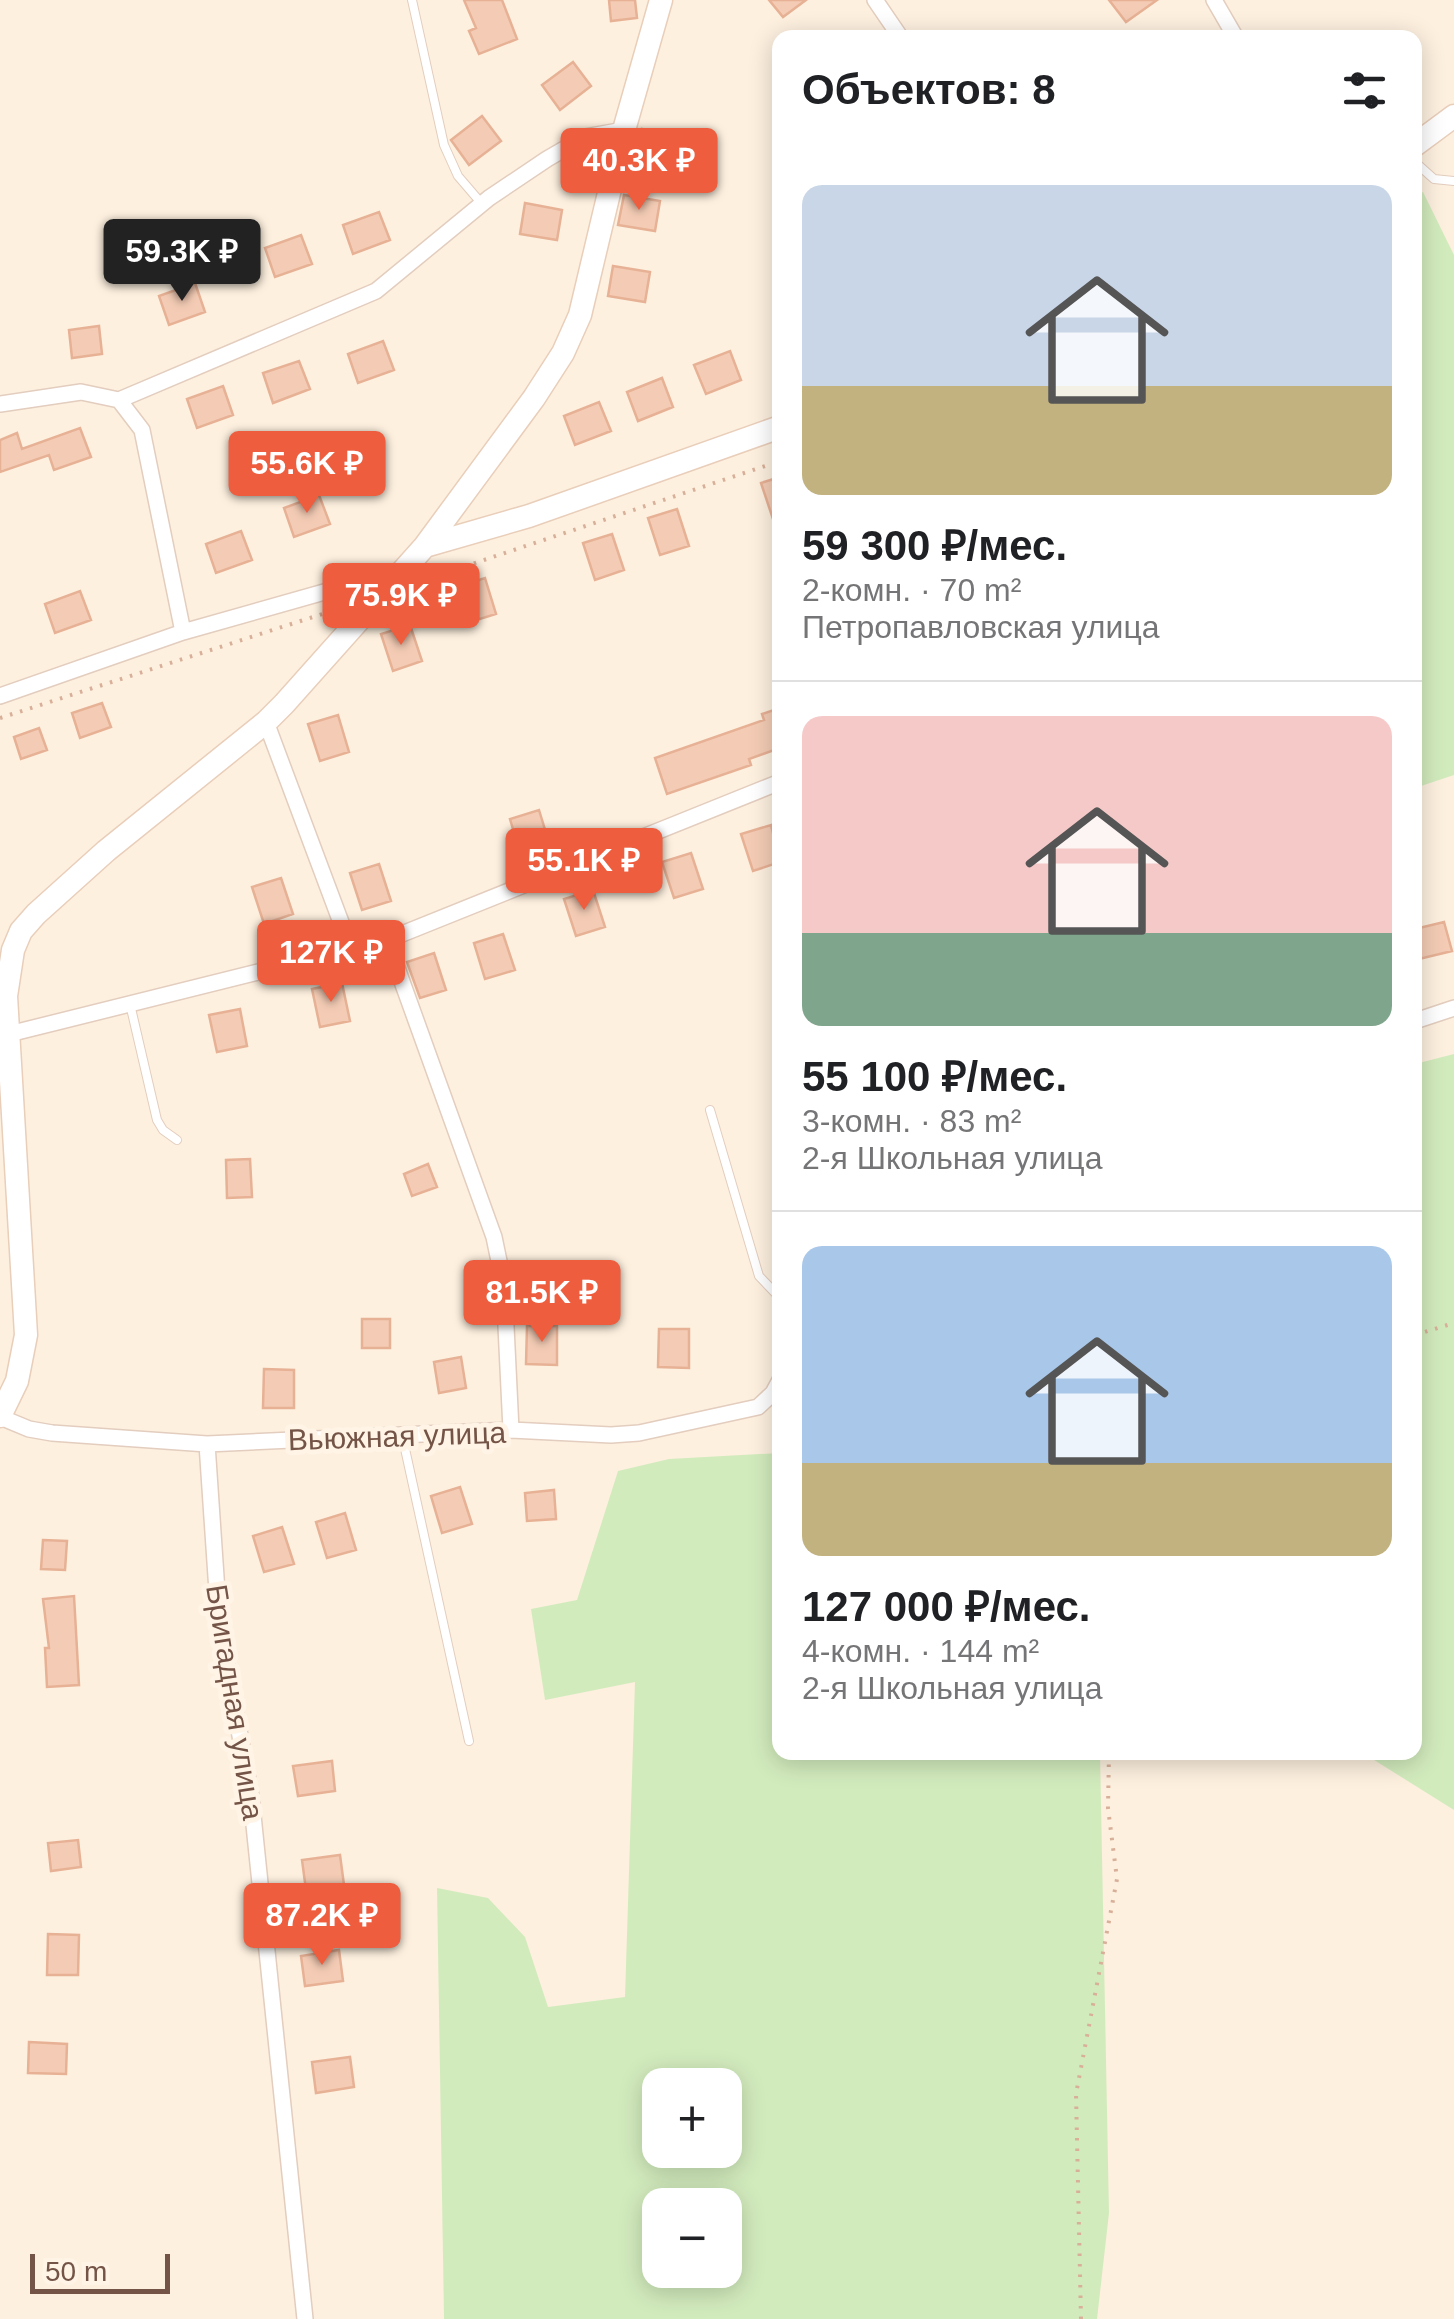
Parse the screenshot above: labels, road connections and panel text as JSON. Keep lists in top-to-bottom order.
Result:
{
  "streets": {
    "street": ["Вьюжная улица", "Бригадная улица"]
  },
  "crossings": [
    ["Вьюжная улица", "Бригадная улица"]
  ],
  "scale_bar": "50 m",
  "page": {
    "heading": "Объектов: 8",
    "price": [
      "40.3K ₽",
      "59.3K ₽",
      "55.6K ₽",
      "75.9K ₽",
      "55.1K ₽",
      "127K ₽",
      "81.5K ₽",
      "87.2K ₽"
    ],
    "list": [
      {
        "name": "59 300 ₽/мес.",
        "note": "2-комн. · 70 m² · Петропавловская улица"
      },
      {
        "name": "55 100 ₽/мес.",
        "note": "3-комн. · 83 m² · 2-я Школьная улица"
      },
      {
        "name": "127 000 ₽/мес.",
        "note": "4-комн. · 144 m² · 2-я Школьная улица"
      }
    ],
    "map_buttons": ["+", "−"],
    "scale": "50 m"
  }
}
